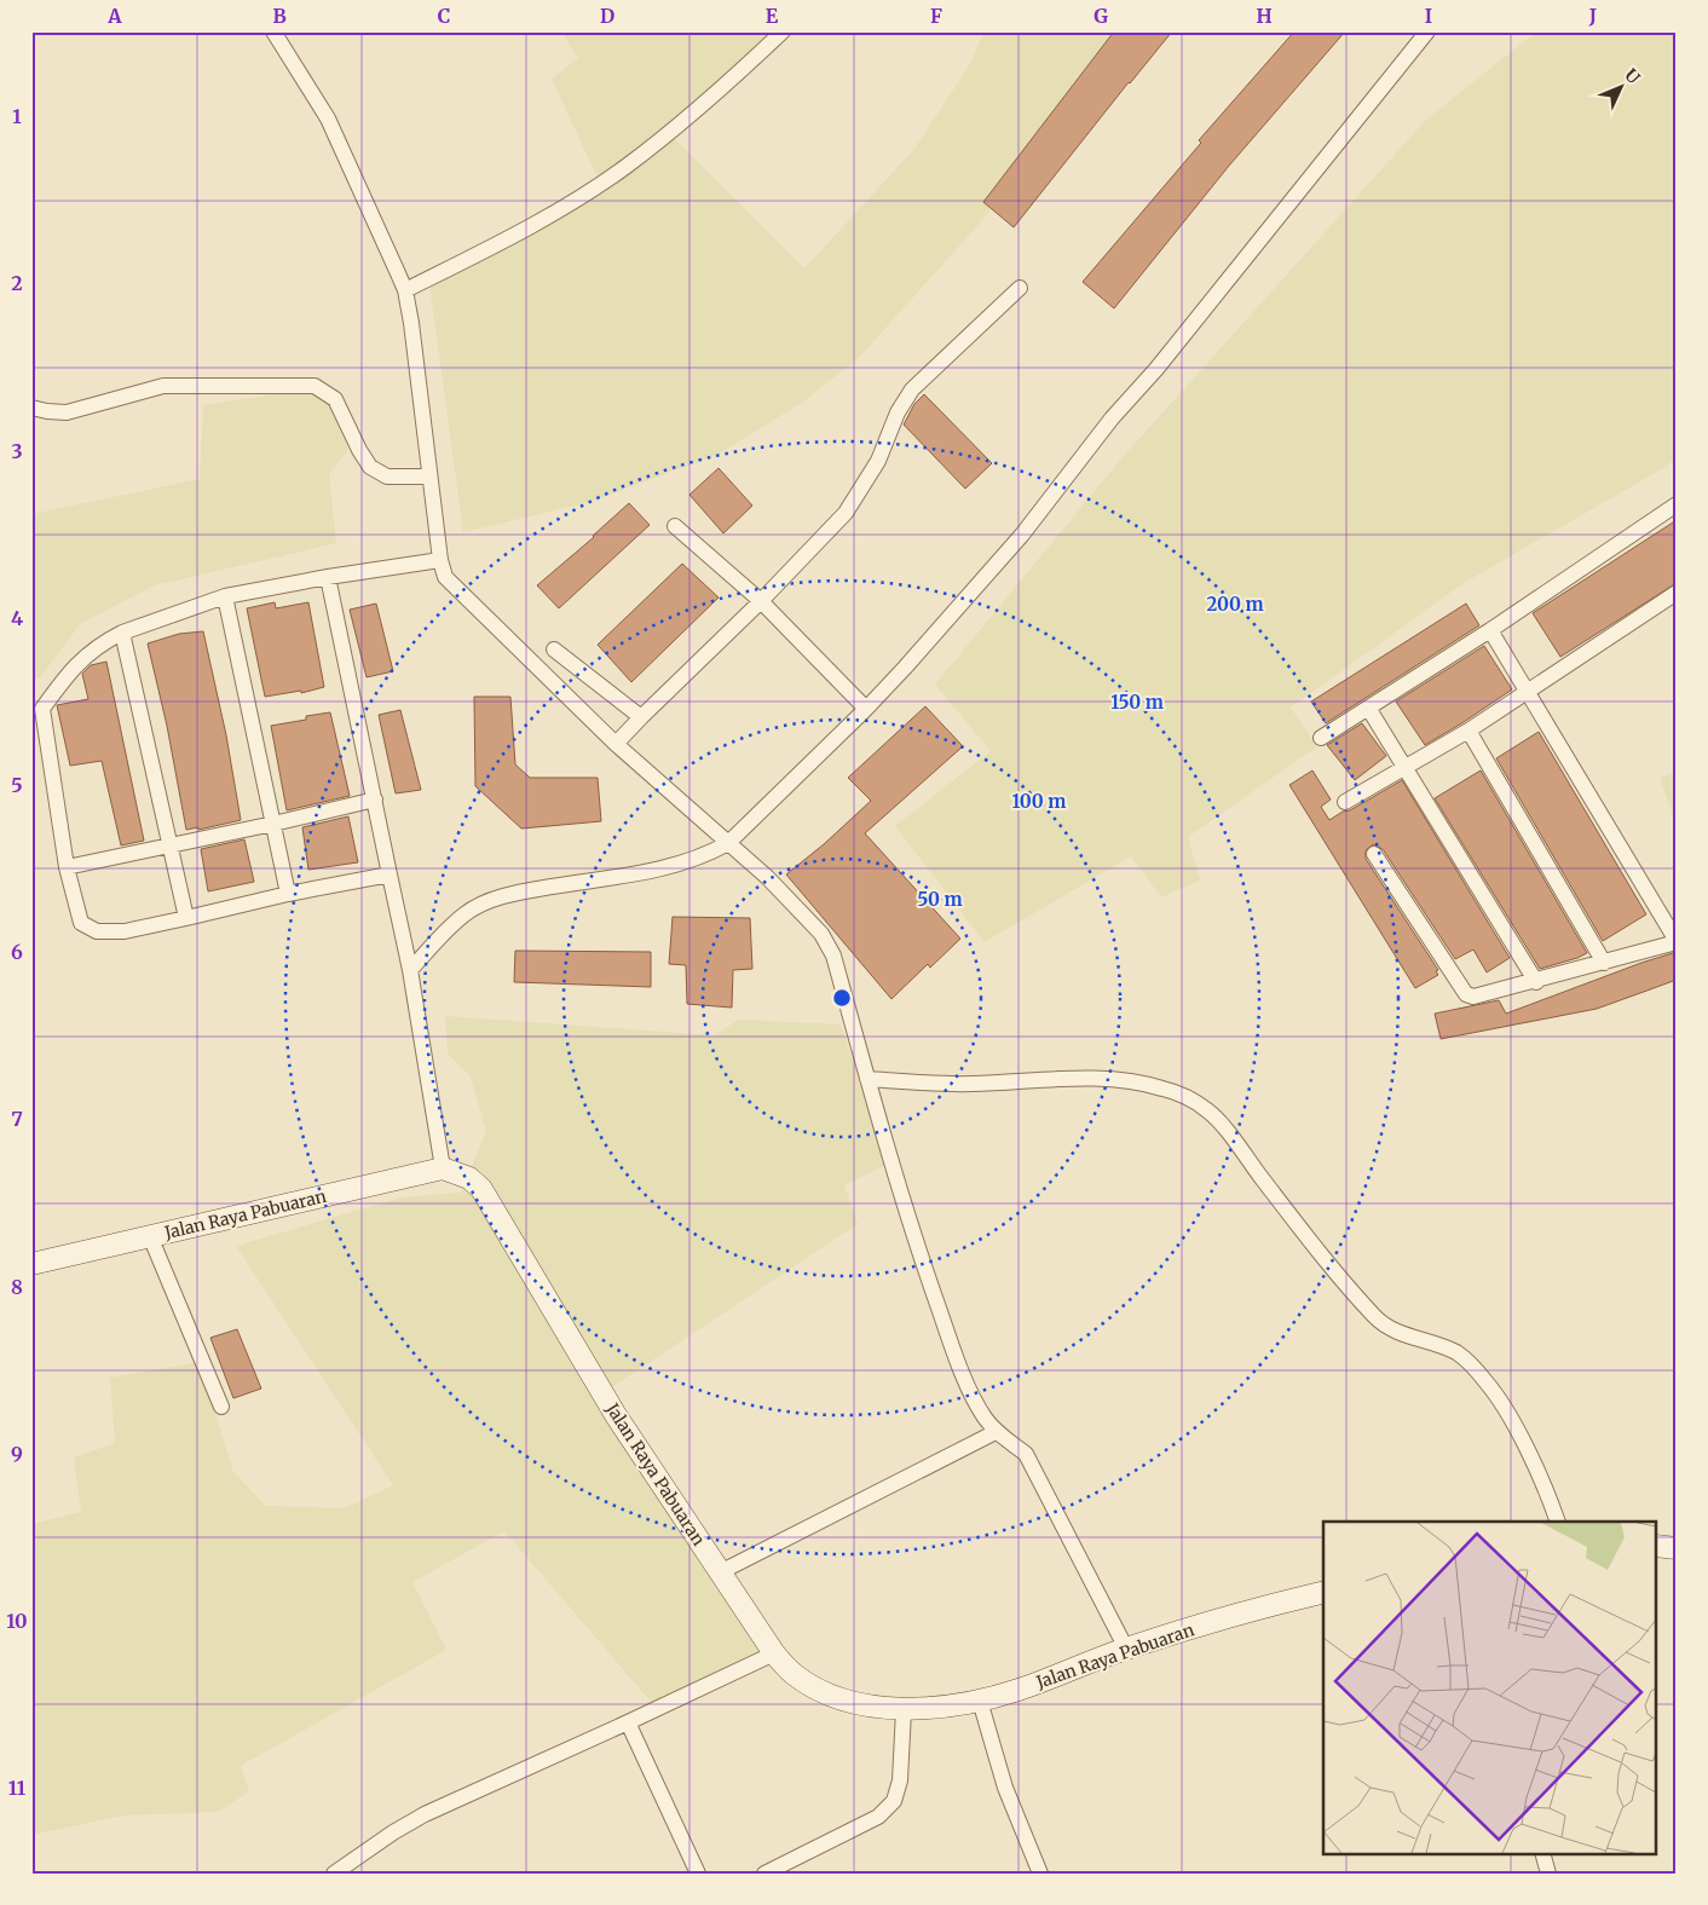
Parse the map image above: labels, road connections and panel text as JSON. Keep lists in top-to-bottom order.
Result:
{
  "streets": {
    "street": ["Jalan Raya Pabuaran"]
  },
  "north": "top right",
  "grid": {
    "columns": [
      "A",
      "B",
      "C",
      "D",
      "E",
      "F",
      "G",
      "H",
      "I",
      "J"
    ],
    "rows": [
      "1",
      "2",
      "3",
      "4",
      "5",
      "6",
      "7",
      "8",
      "9",
      "10",
      "11"
    ]
  },
  "rings": [
    "200 m",
    "150 m",
    "100 m",
    "50 m"
  ]
}
